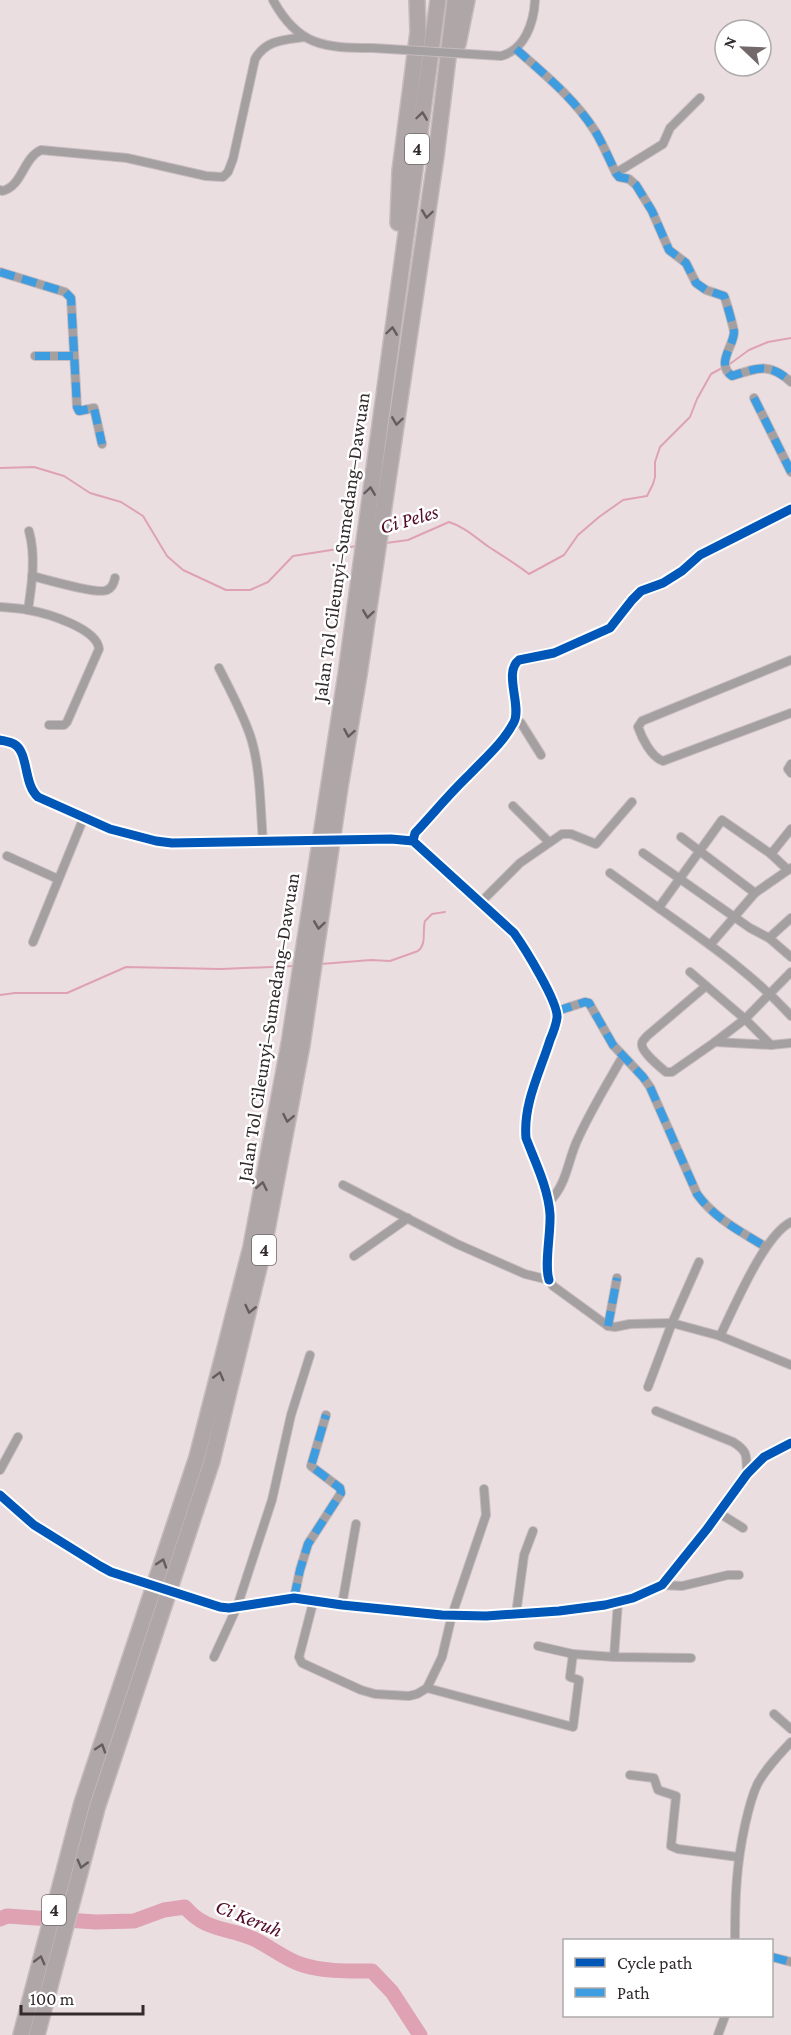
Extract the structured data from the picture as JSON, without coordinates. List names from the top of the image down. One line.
{"streets":{"highway":["4","Jalan Tol Cileunyi–Sumedang–Dawuan"]},"water":["Ci Peles","Ci Keruh"],"legend":["Cycle path","Path"],"scale_bar":"100 m","north":"top left"}
